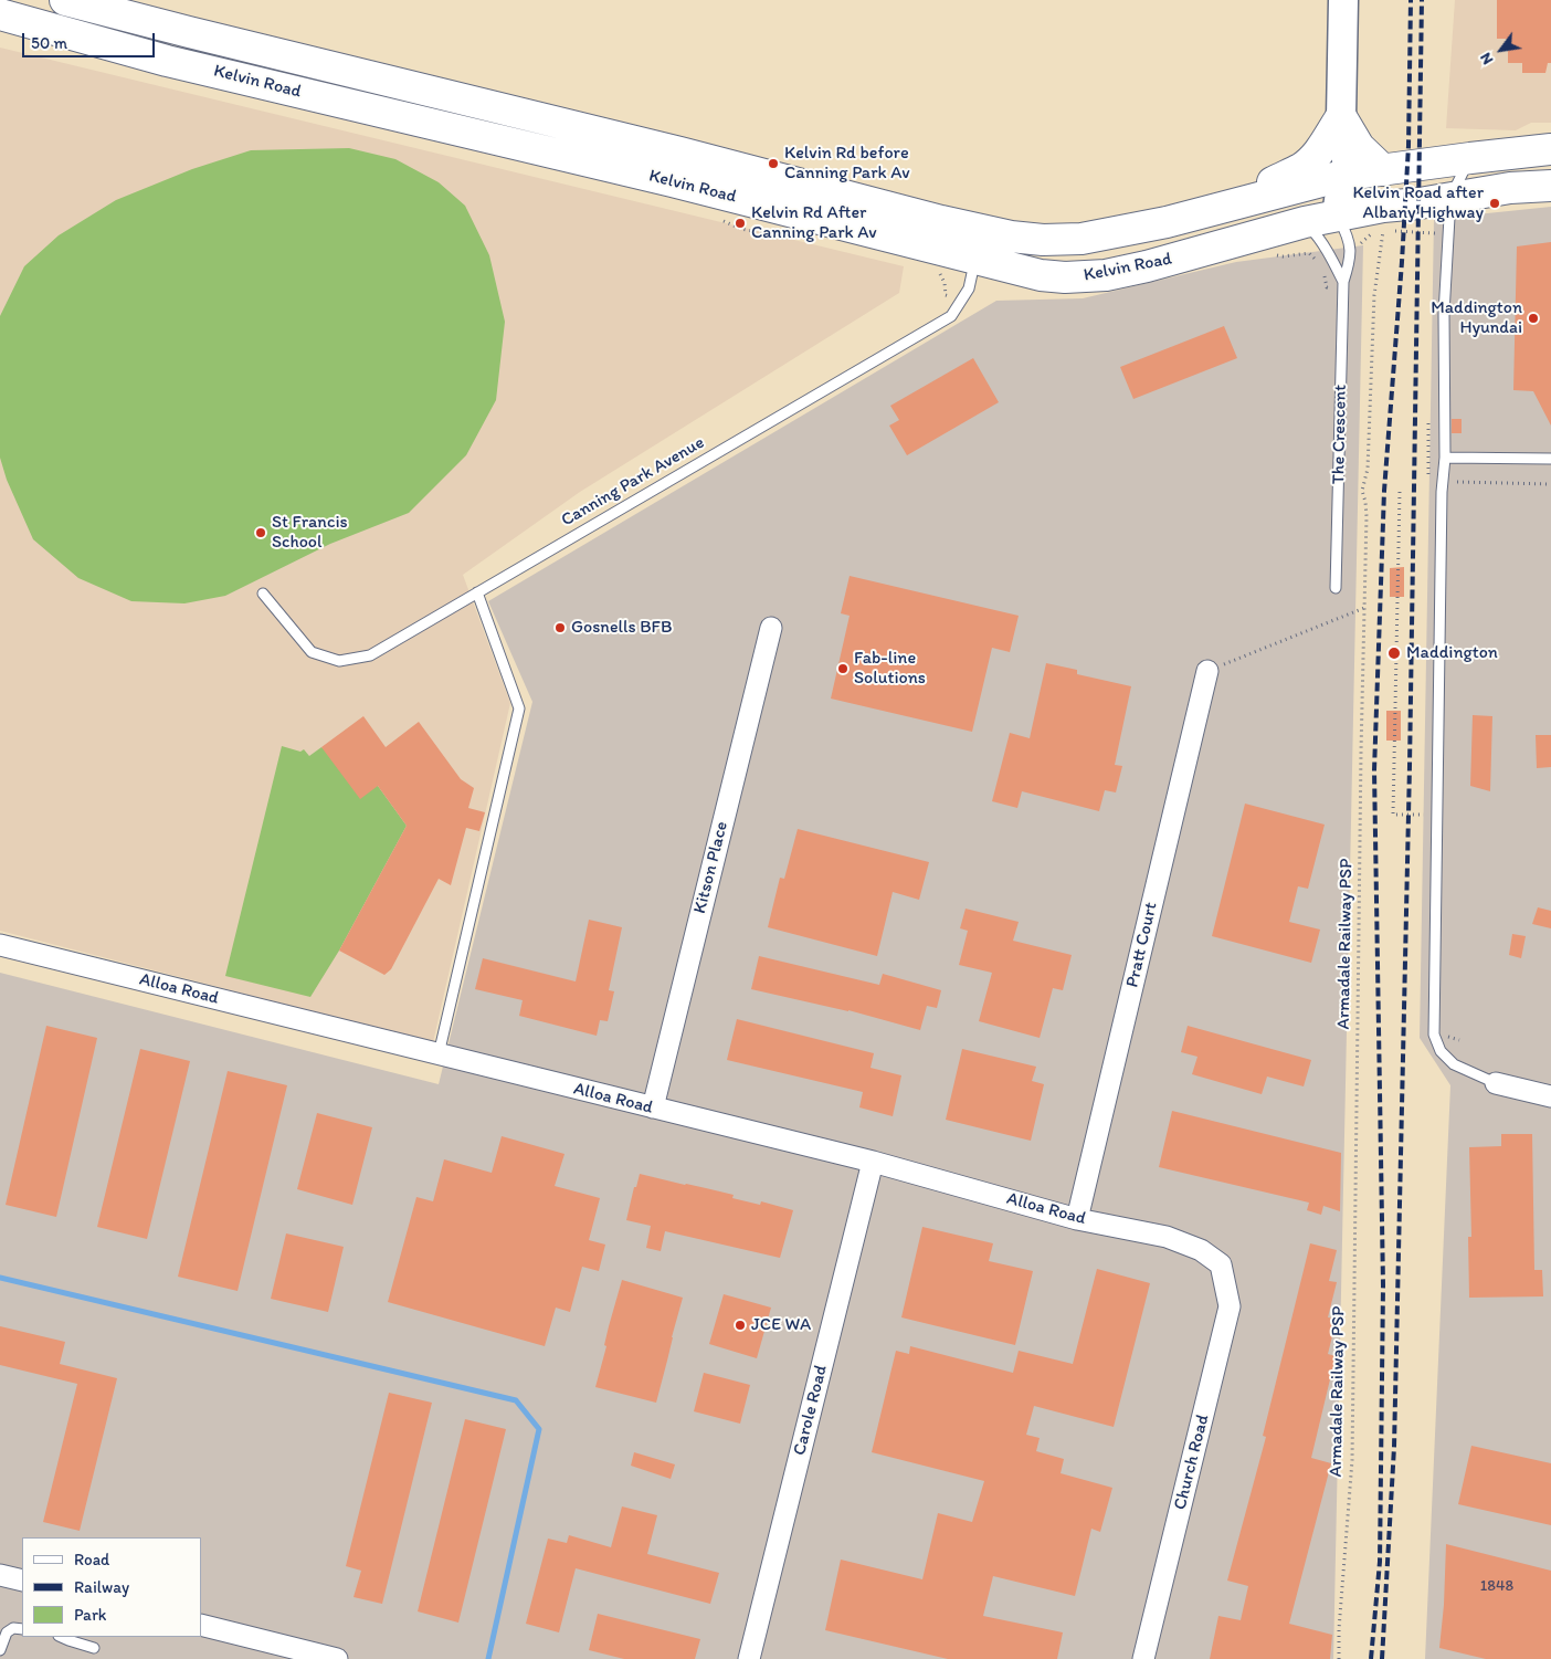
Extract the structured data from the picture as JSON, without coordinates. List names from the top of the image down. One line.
{"streets":{"main road":["Kelvin Road"],"street":["Kitson Place","Pratt Court","Alloa Road","Carole Road","Church Road"],"lane":["The Crescent","Canning Park Avenue"],"path":["Armadale Railway PSP"]},"crossings":[["Kelvin Road","The Crescent"],["Kelvin Road","Canning Park Avenue"],["Kitson Place","Alloa Road"],["Pratt Court","Alloa Road"],["Alloa Road","Carole Road"],["Alloa Road","Church Road"]],"places":["Kelvin Rd before Canning Park Av","Kelvin Road after Albany Highway","Kelvin Rd After Canning Park Av","Maddington Hyundai","St Francis School","Gosnells BFB","Maddington","Fab-line Solutions","JCE WA"],"house_numbers":["1848"],"legend":["Road","Railway","Park"],"scale_bar":"50 m","north":"bottom left"}
